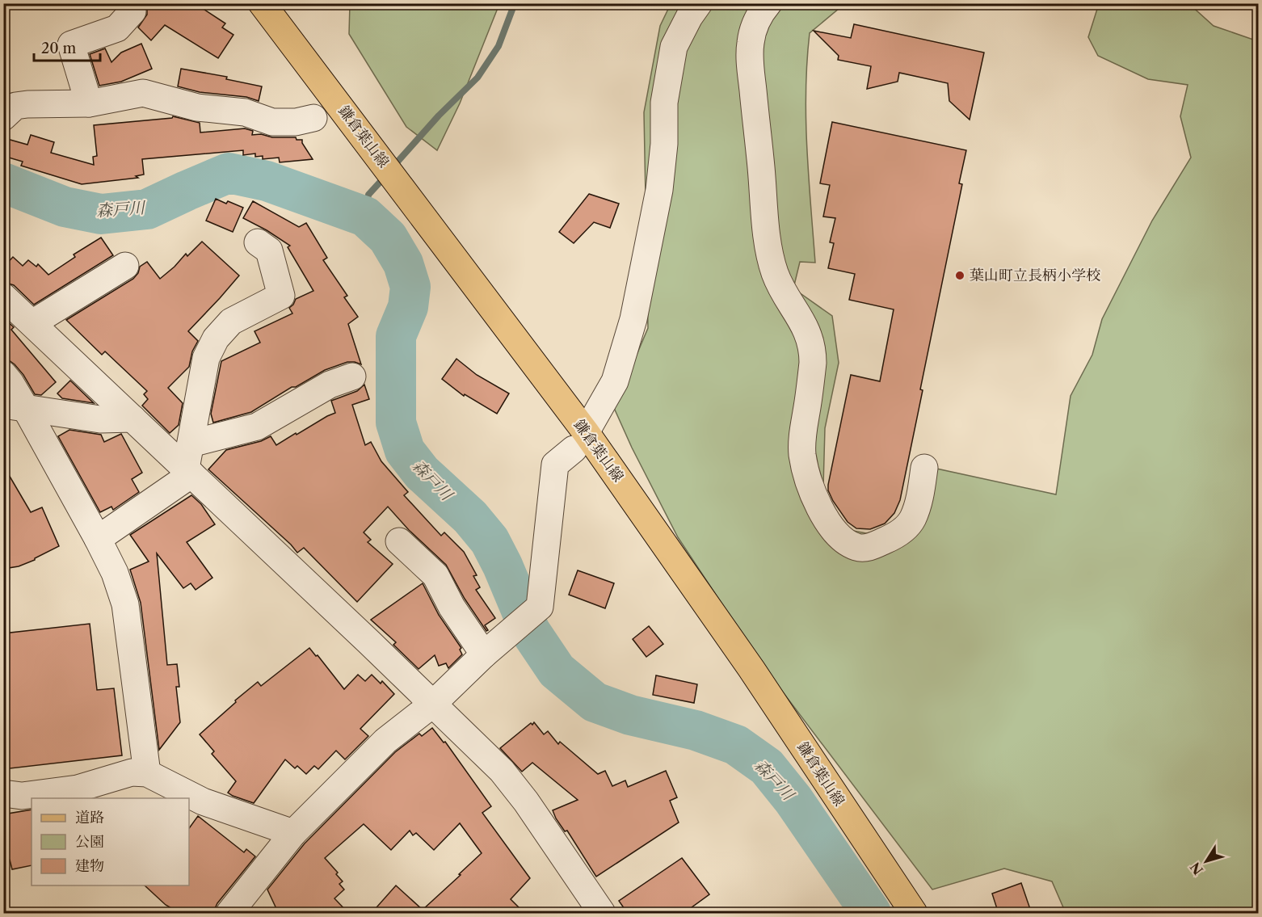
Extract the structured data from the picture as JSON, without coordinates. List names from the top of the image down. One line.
{"streets":{"main road":["鎌倉葉山線"]},"water":["森戸川"],"places":["葉山町立長柄小学校"],"legend":["道路","公園","建物"],"scale_bar":"20 m","north":"bottom left"}
